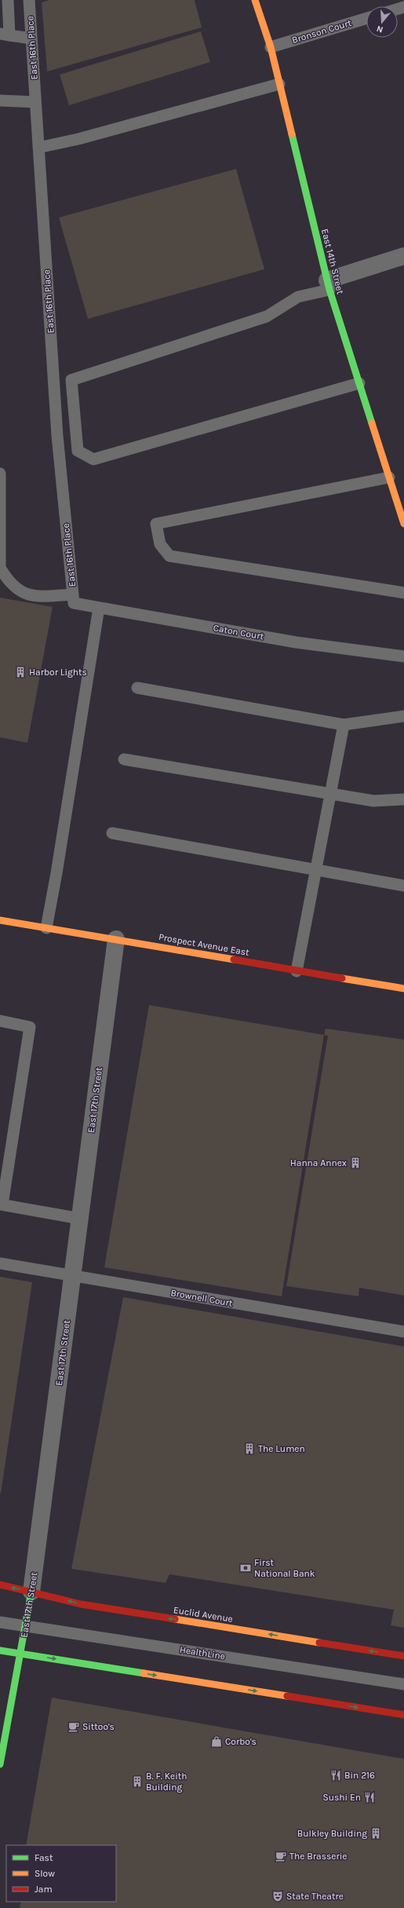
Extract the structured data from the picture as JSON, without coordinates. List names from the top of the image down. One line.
{"streets":{"main road":["East 14th Street","Prospect Avenue East","East 17th Street","Euclid Avenue"],"lane":["Bronson Court","East 16th Place","Caton Court","Brownell Court","HealthLine"]},"crossings":[["Bronson Court","East 14th Street"],["East 16th Place","Caton Court"],["Prospect Avenue East","East 17th Street"],["East 17th Street","Brownell Court"],["East 17th Street","Euclid Avenue"],["East 17th Street","HealthLine"]],"places":{"building":["Harbor Lights","Hanna Annex","The Lumen","B. F. Keith Building","Bulkley Building"],"bank":["First National Bank"],"cafe":["Sittoo's","The Brasserie"],"shop":["Corbo's"],"restaurant":["Bin 216","Sushi En"],"theatre":["State Theatre"]},"legend":["Fast","Slow","Jam"],"north":"bottom"}
